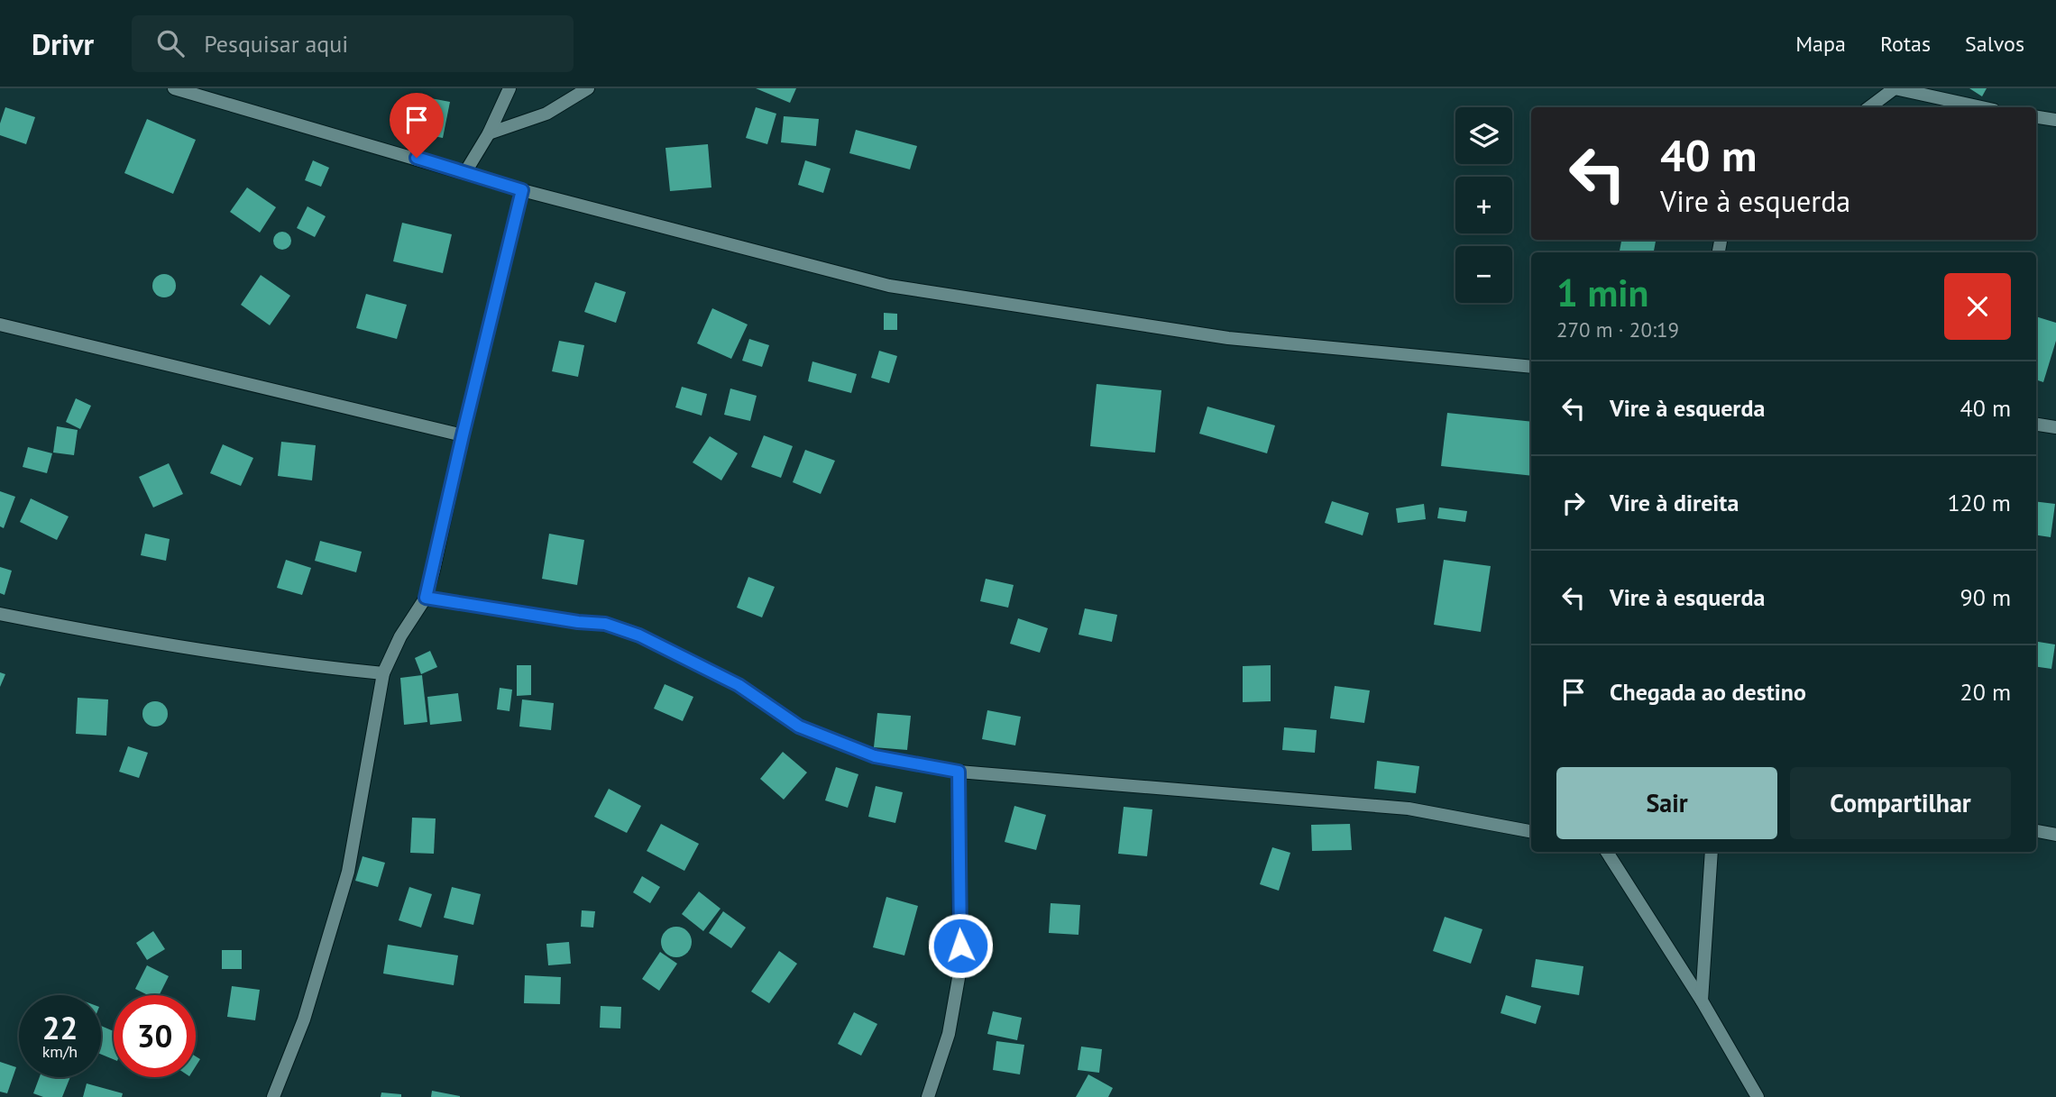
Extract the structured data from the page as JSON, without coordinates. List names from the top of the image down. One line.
{"page":{"header":"Drivr","search":"Pesquisar aqui","nav":["Mapa","Rotas","Salvos"],"map_buttons":["+","−"],"turn":["40 m","Vire à esquerda"],"heading":["1 min","270 m · 20:19"],"list":[{"name":"Vire à esquerda","value":"40 m"},{"name":"Vire à direita","value":"120 m"},{"name":"Vire à esquerda","value":"90 m"},{"name":"Chegada ao destino","value":"20 m"}],"buttons":["Sair","Compartilhar"],"speed":"22 km/h","limit":"30"}}
